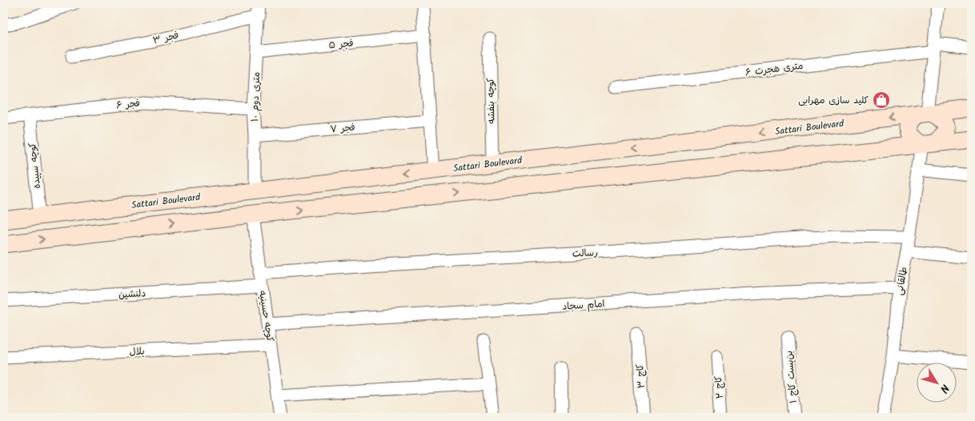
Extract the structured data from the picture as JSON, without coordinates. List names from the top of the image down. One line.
{"streets":{"main road":["Sattari Boulevard"],"street":["فجر ۳","فجر ۵","۶ متری هجرت","۱۰ متری دوم","کوچه بنفشه","فجر ۶","فجر ۷","کوچه سپیده","رسالت","طالقانی","دلنشین","امام سجاد","کوچه حسینیه","بلال","کاج ۳","بن‌بست کاج ۱","کاج ۲"]},"crossings":[["فجر ۳","۱۰ متری دوم"],["فجر ۵","۱۰ متری دوم"],["۱۰ متری دوم","فجر ۶"],["۱۰ متری دوم","Sattari Boulevard"],["۱۰ متری دوم","فجر ۷"],["کوچه بنفشه","Sattari Boulevard"],["فجر ۶","کوچه سپیده"],["Sattari Boulevard","کوچه سپیده"],["Sattari Boulevard","طالقانی"],["رسالت","طالقانی"],["رسالت","کوچه حسینیه"],["طالقانی","امام سجاد"],["دلنشین","کوچه حسینیه"],["امام سجاد","کوچه حسینیه"],["کوچه حسینیه","بلال"]],"places":{"shop":["کلید سازی مهرابی"]},"north":"bottom right"}
